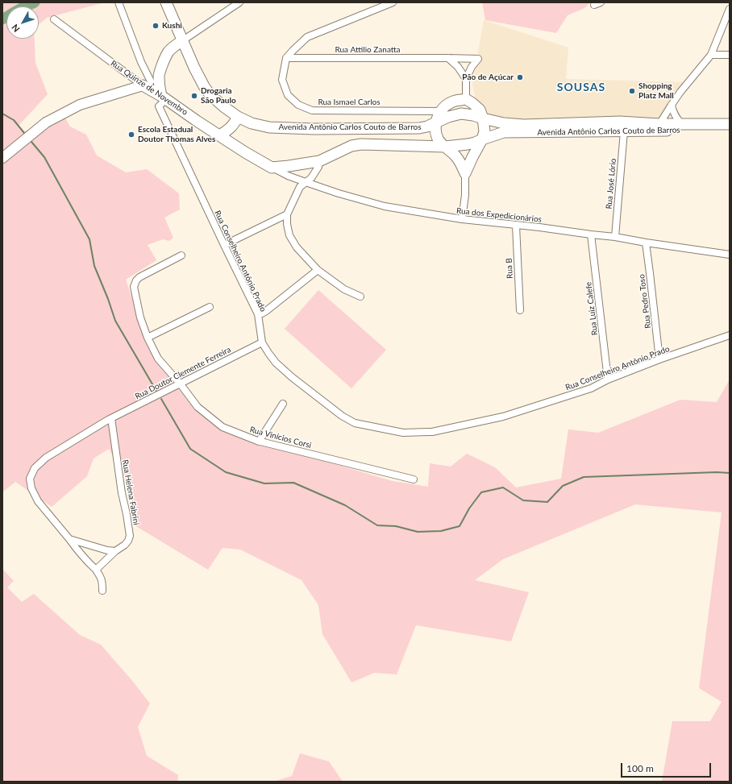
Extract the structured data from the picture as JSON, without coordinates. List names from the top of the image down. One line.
{"streets":{"main road":["Rua Quinze de Novembro","Avenida Antônio Carlos Couto de Barros"],"street":["Rua Attilio Zanatta","Rua Ismael Carlos","Rua José Lório","Rua dos Expedicionários","Rua Conselheiro Antônio Prado","Rua B","Rua Pedro Toso","Rua Luiz Calefe","Rua Doutor Clemente Ferreira","Rua Vinícios Corsi","Rua Helena Fabrini"]},"crossings":[["Rua Attilio Zanatta","Rua Ismael Carlos"],["Rua Quinze de Novembro","Rua dos Expedicionários"],["Rua Quinze de Novembro","Rua Conselheiro Antônio Prado"],["Avenida Antônio Carlos Couto de Barros","Rua José Lório"],["Rua José Lório","Rua dos Expedicionários"],["Rua dos Expedicionários","Rua B"],["Rua dos Expedicionários","Rua Pedro Toso"],["Rua dos Expedicionários","Rua Luiz Calefe"],["Rua Conselheiro Antônio Prado","Rua Pedro Toso"],["Rua Conselheiro Antônio Prado","Rua Luiz Calefe"],["Rua Conselheiro Antônio Prado","Rua Doutor Clemente Ferreira"],["Rua Doutor Clemente Ferreira","Rua Vinícios Corsi"],["Rua Doutor Clemente Ferreira","Rua Helena Fabrini"]],"districts":["SOUSAS"],"places":["Kushi","Pão de Açúcar","Shopping Platz Mall","Drogaria São Paulo","Escola Estadual Doutor Thomas Alves"],"scale_bar":"100 m","north":"bottom left"}
